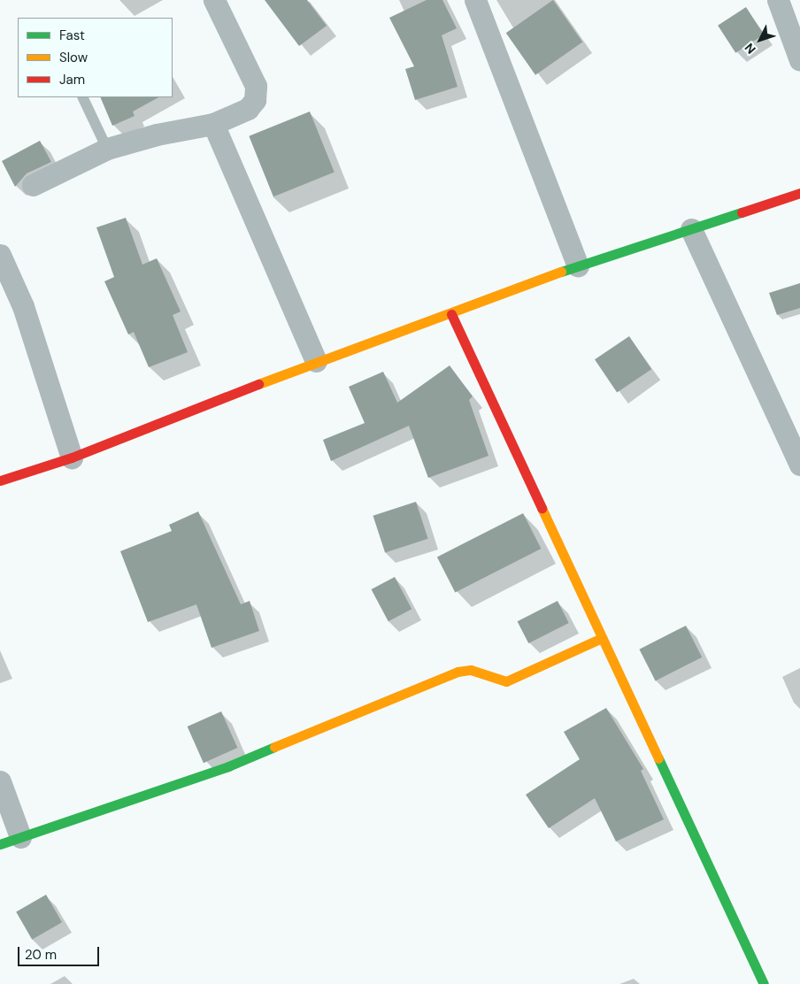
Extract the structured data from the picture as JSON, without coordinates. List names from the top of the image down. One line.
{"legend":["Fast","Slow","Jam"],"scale_bar":"20 m","north":"bottom left"}
